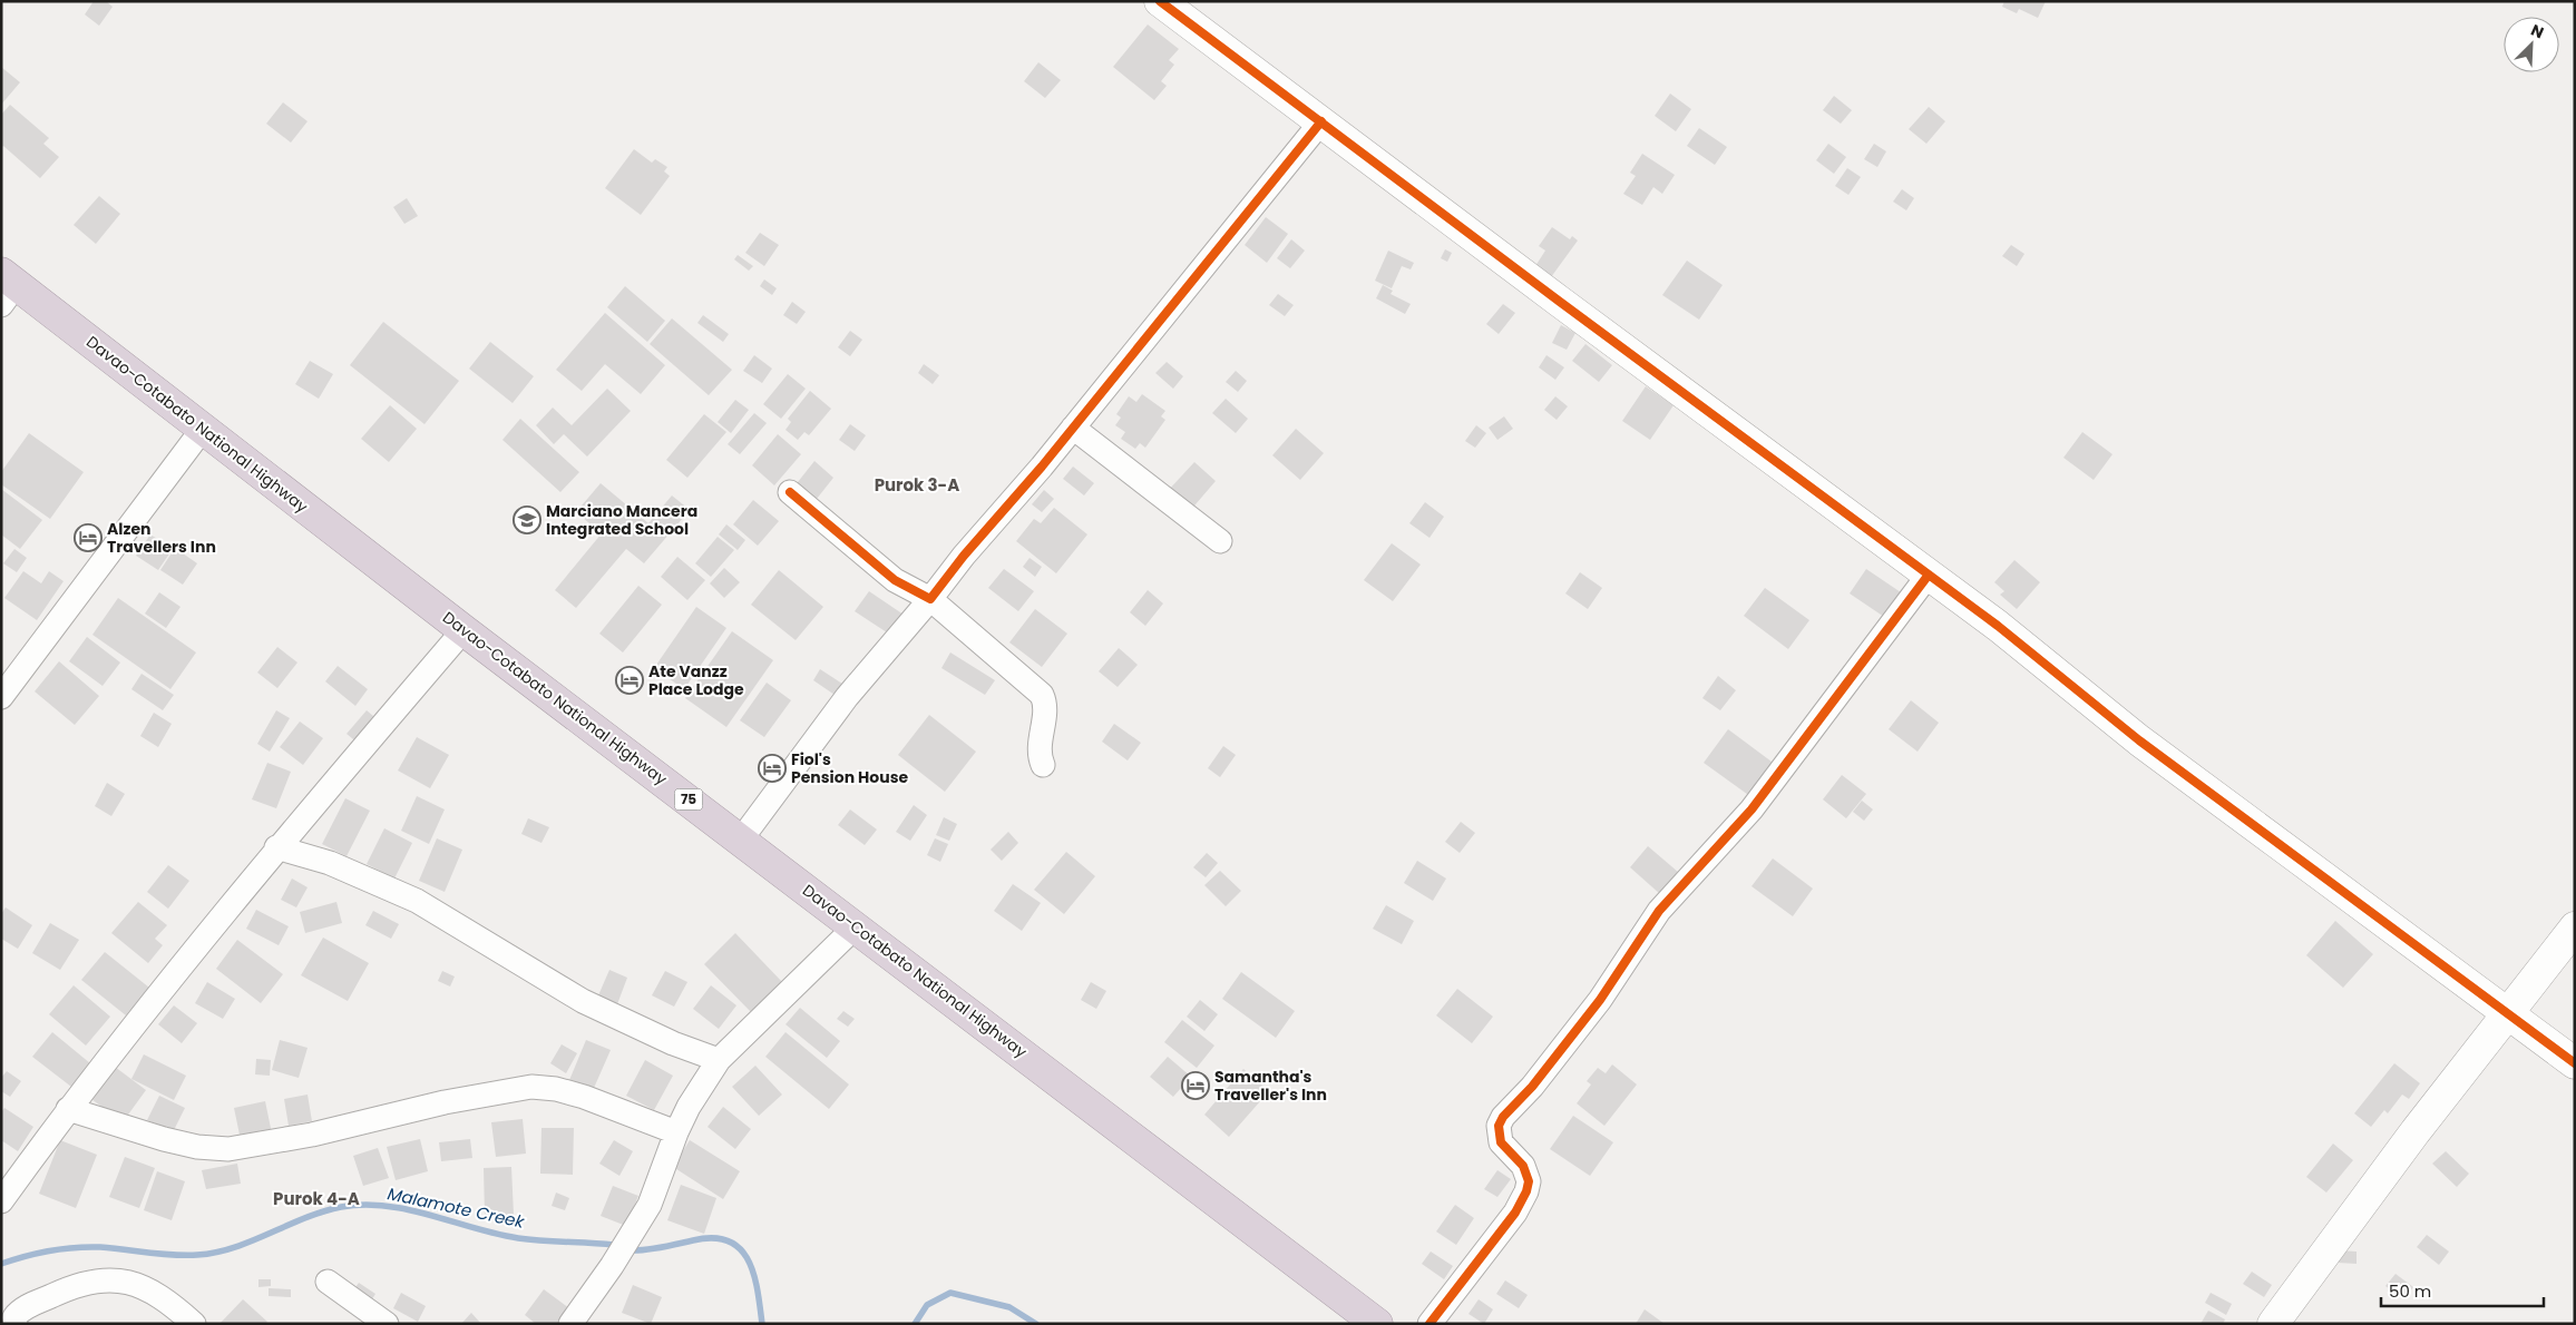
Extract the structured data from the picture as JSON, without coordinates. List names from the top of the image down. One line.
{"streets":{"highway":["Davao-Cotabato National Highway","75"]},"districts":["Purok 3-A","Purok 4-A"],"water":["Malamote Creek"],"places":{"school or university":["Marciano Mancera Integrated School"],"hotel":["Alzen Travellers Inn","Ate Vanzz Place Lodge","Fiol's Pension House","Samantha's Traveller's Inn"]},"scale_bar":"50 m","north":"top right"}
